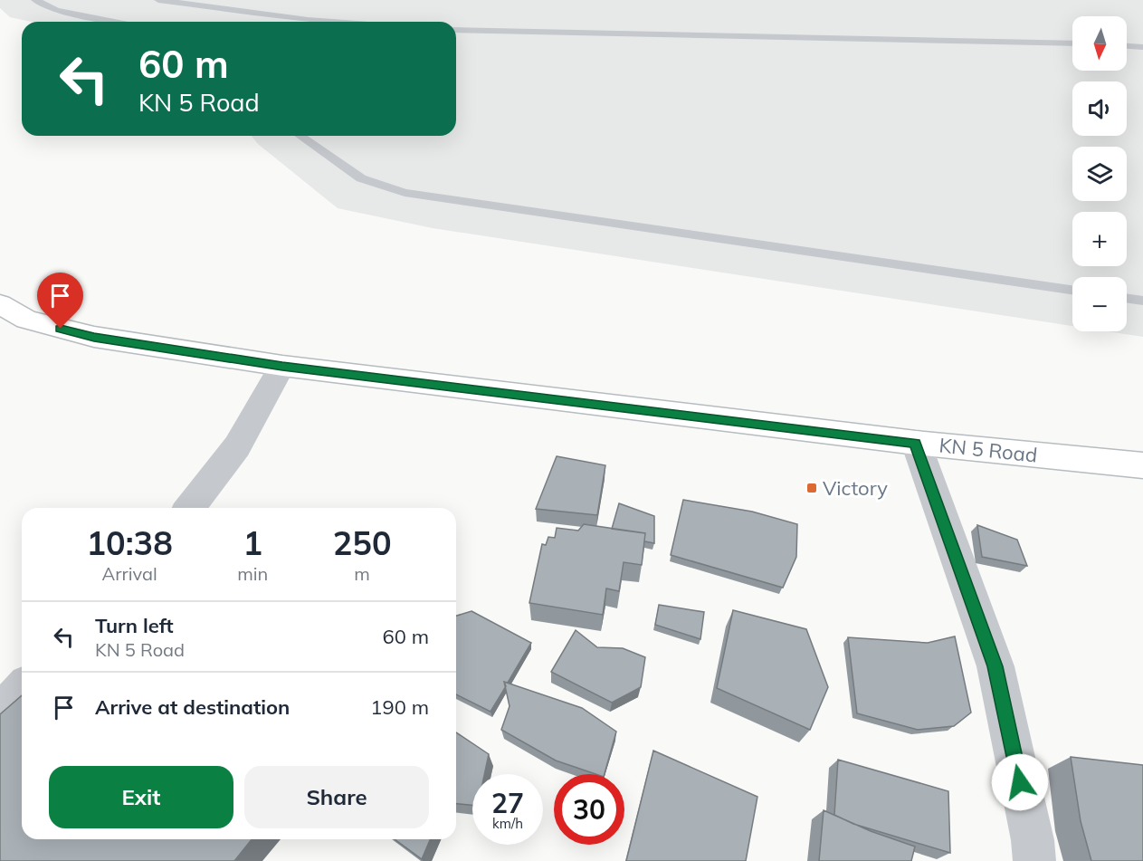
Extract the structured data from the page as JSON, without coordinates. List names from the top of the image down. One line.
{"streets":{"main road":["KN 5 Road"]},"places":{"transit":["Victory"]},"north":"bottom","page":{"map_buttons":["+","−"],"turn":["60 m","KN 5 Road"],"eta":["10:38","Arrival","1","min","250","m"],"list":[{"name":"Turn left","note":"KN 5 Road","value":"60 m"},{"name":"Arrive at destination","value":"190 m"}],"buttons":["Exit","Share"],"speed":"27 km/h","limit":"30"}}
